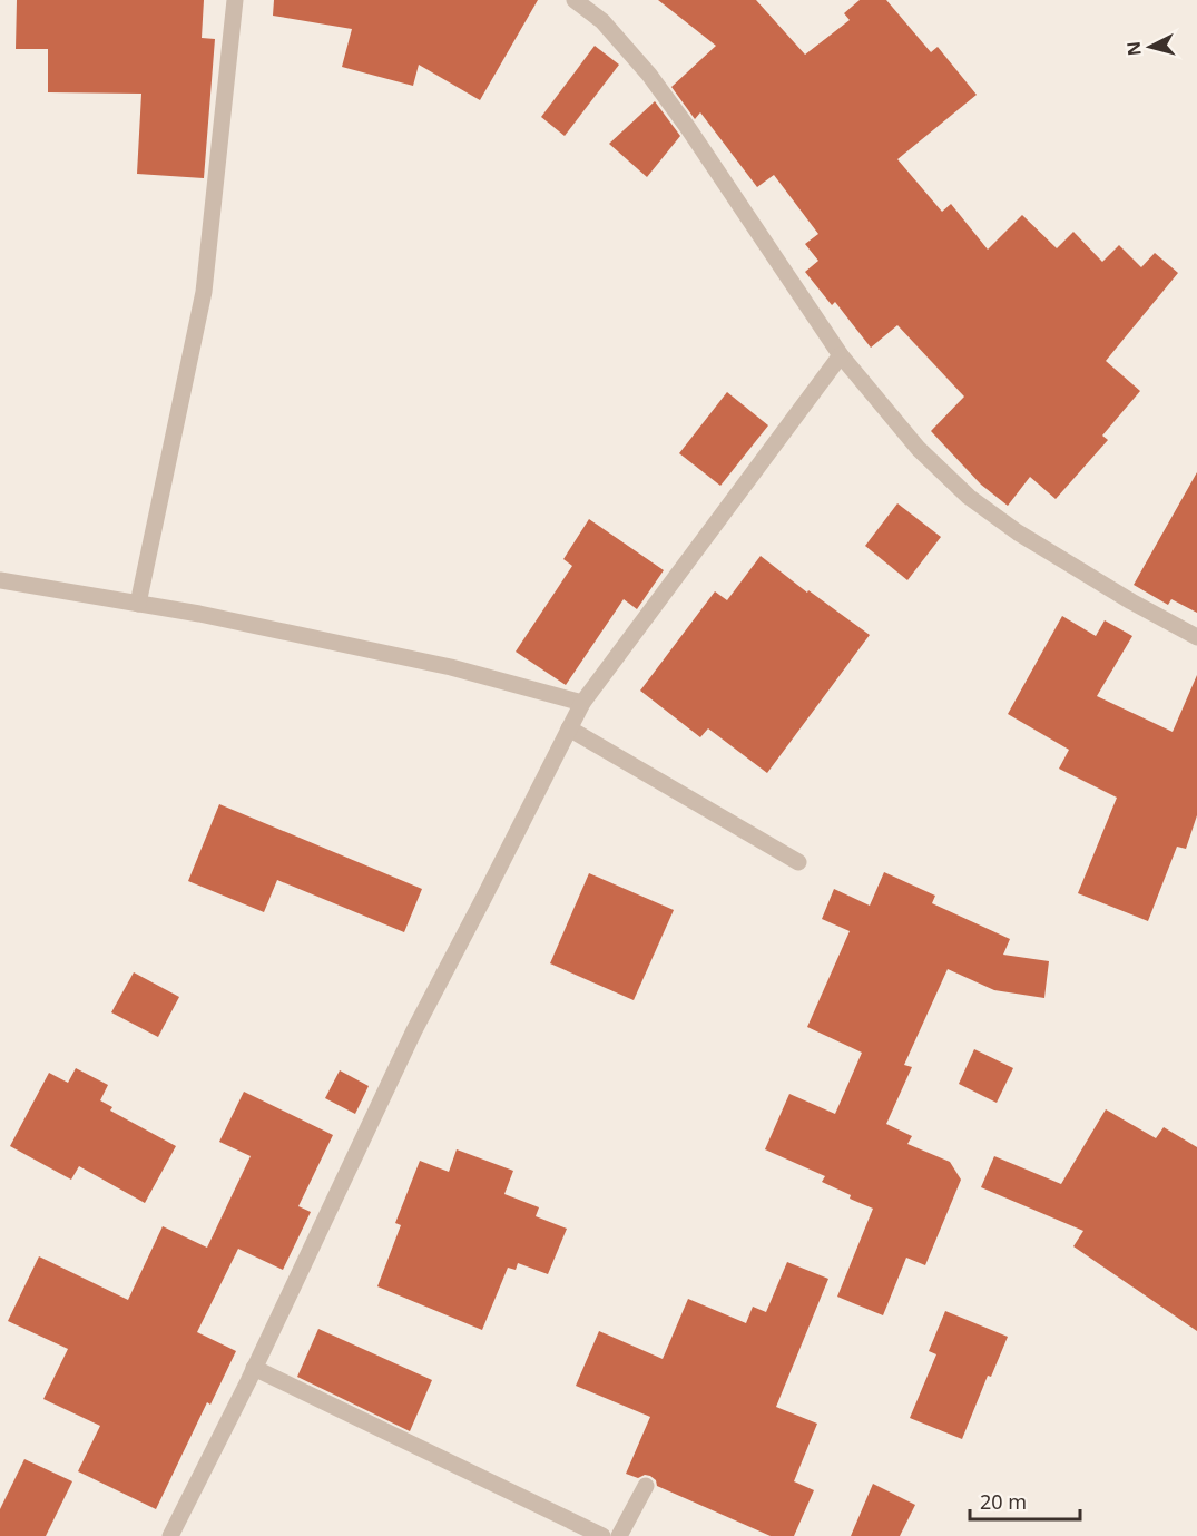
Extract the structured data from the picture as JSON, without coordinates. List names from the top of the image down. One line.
{"scale_bar":"20 m","north":"left"}
